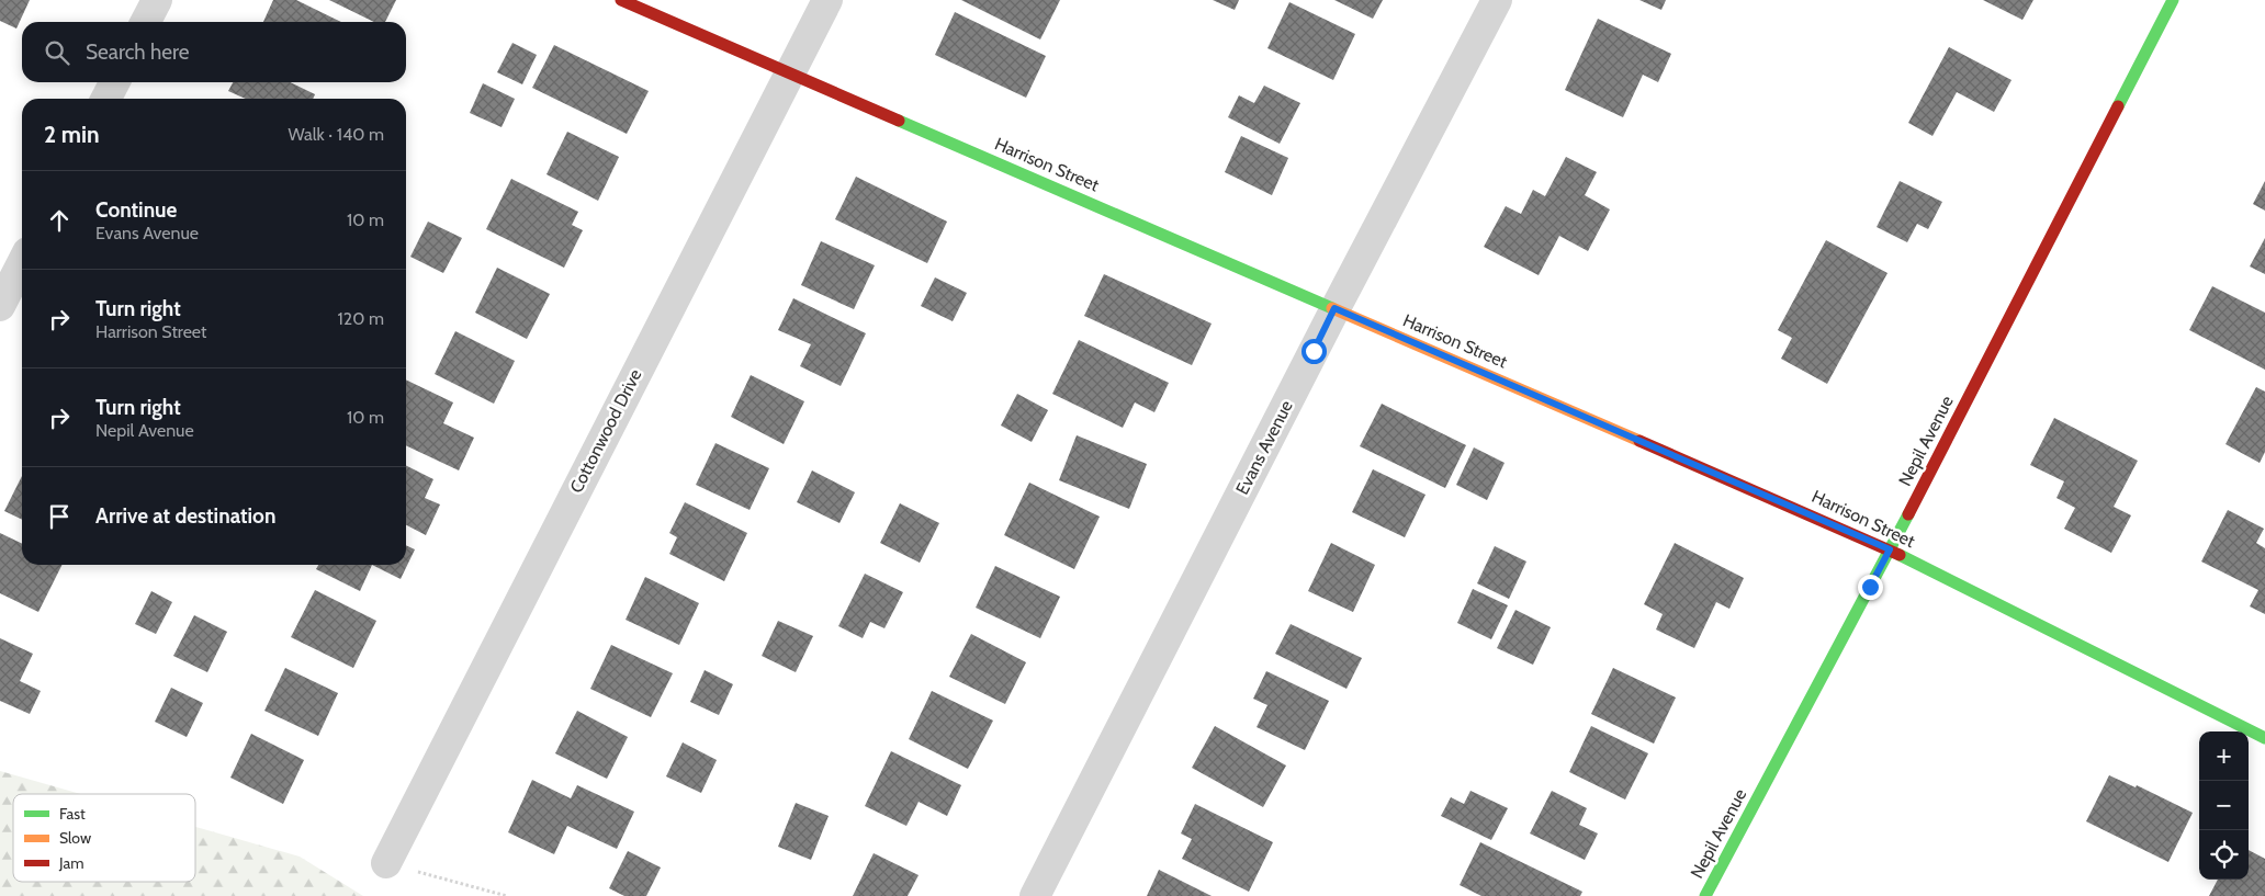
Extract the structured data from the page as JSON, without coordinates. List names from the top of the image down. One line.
{"streets":{"street":["Harrison Street","Cottonwood Drive","Nepil Avenue","Evans Avenue"]},"crossings":[["Harrison Street","Cottonwood Drive"],["Harrison Street","Nepil Avenue"],["Harrison Street","Evans Avenue"]],"legend":["Fast","Slow","Jam"],"page":{"search":"Search here","heading":["2 min","Walk · 140 m"],"list":[["Continue","Evans Avenue","10 m"],["Turn right","Harrison Street","120 m"],["Turn right","Nepil Avenue","10 m"],"Arrive at destination"],"map_buttons":["+","−"]}}
